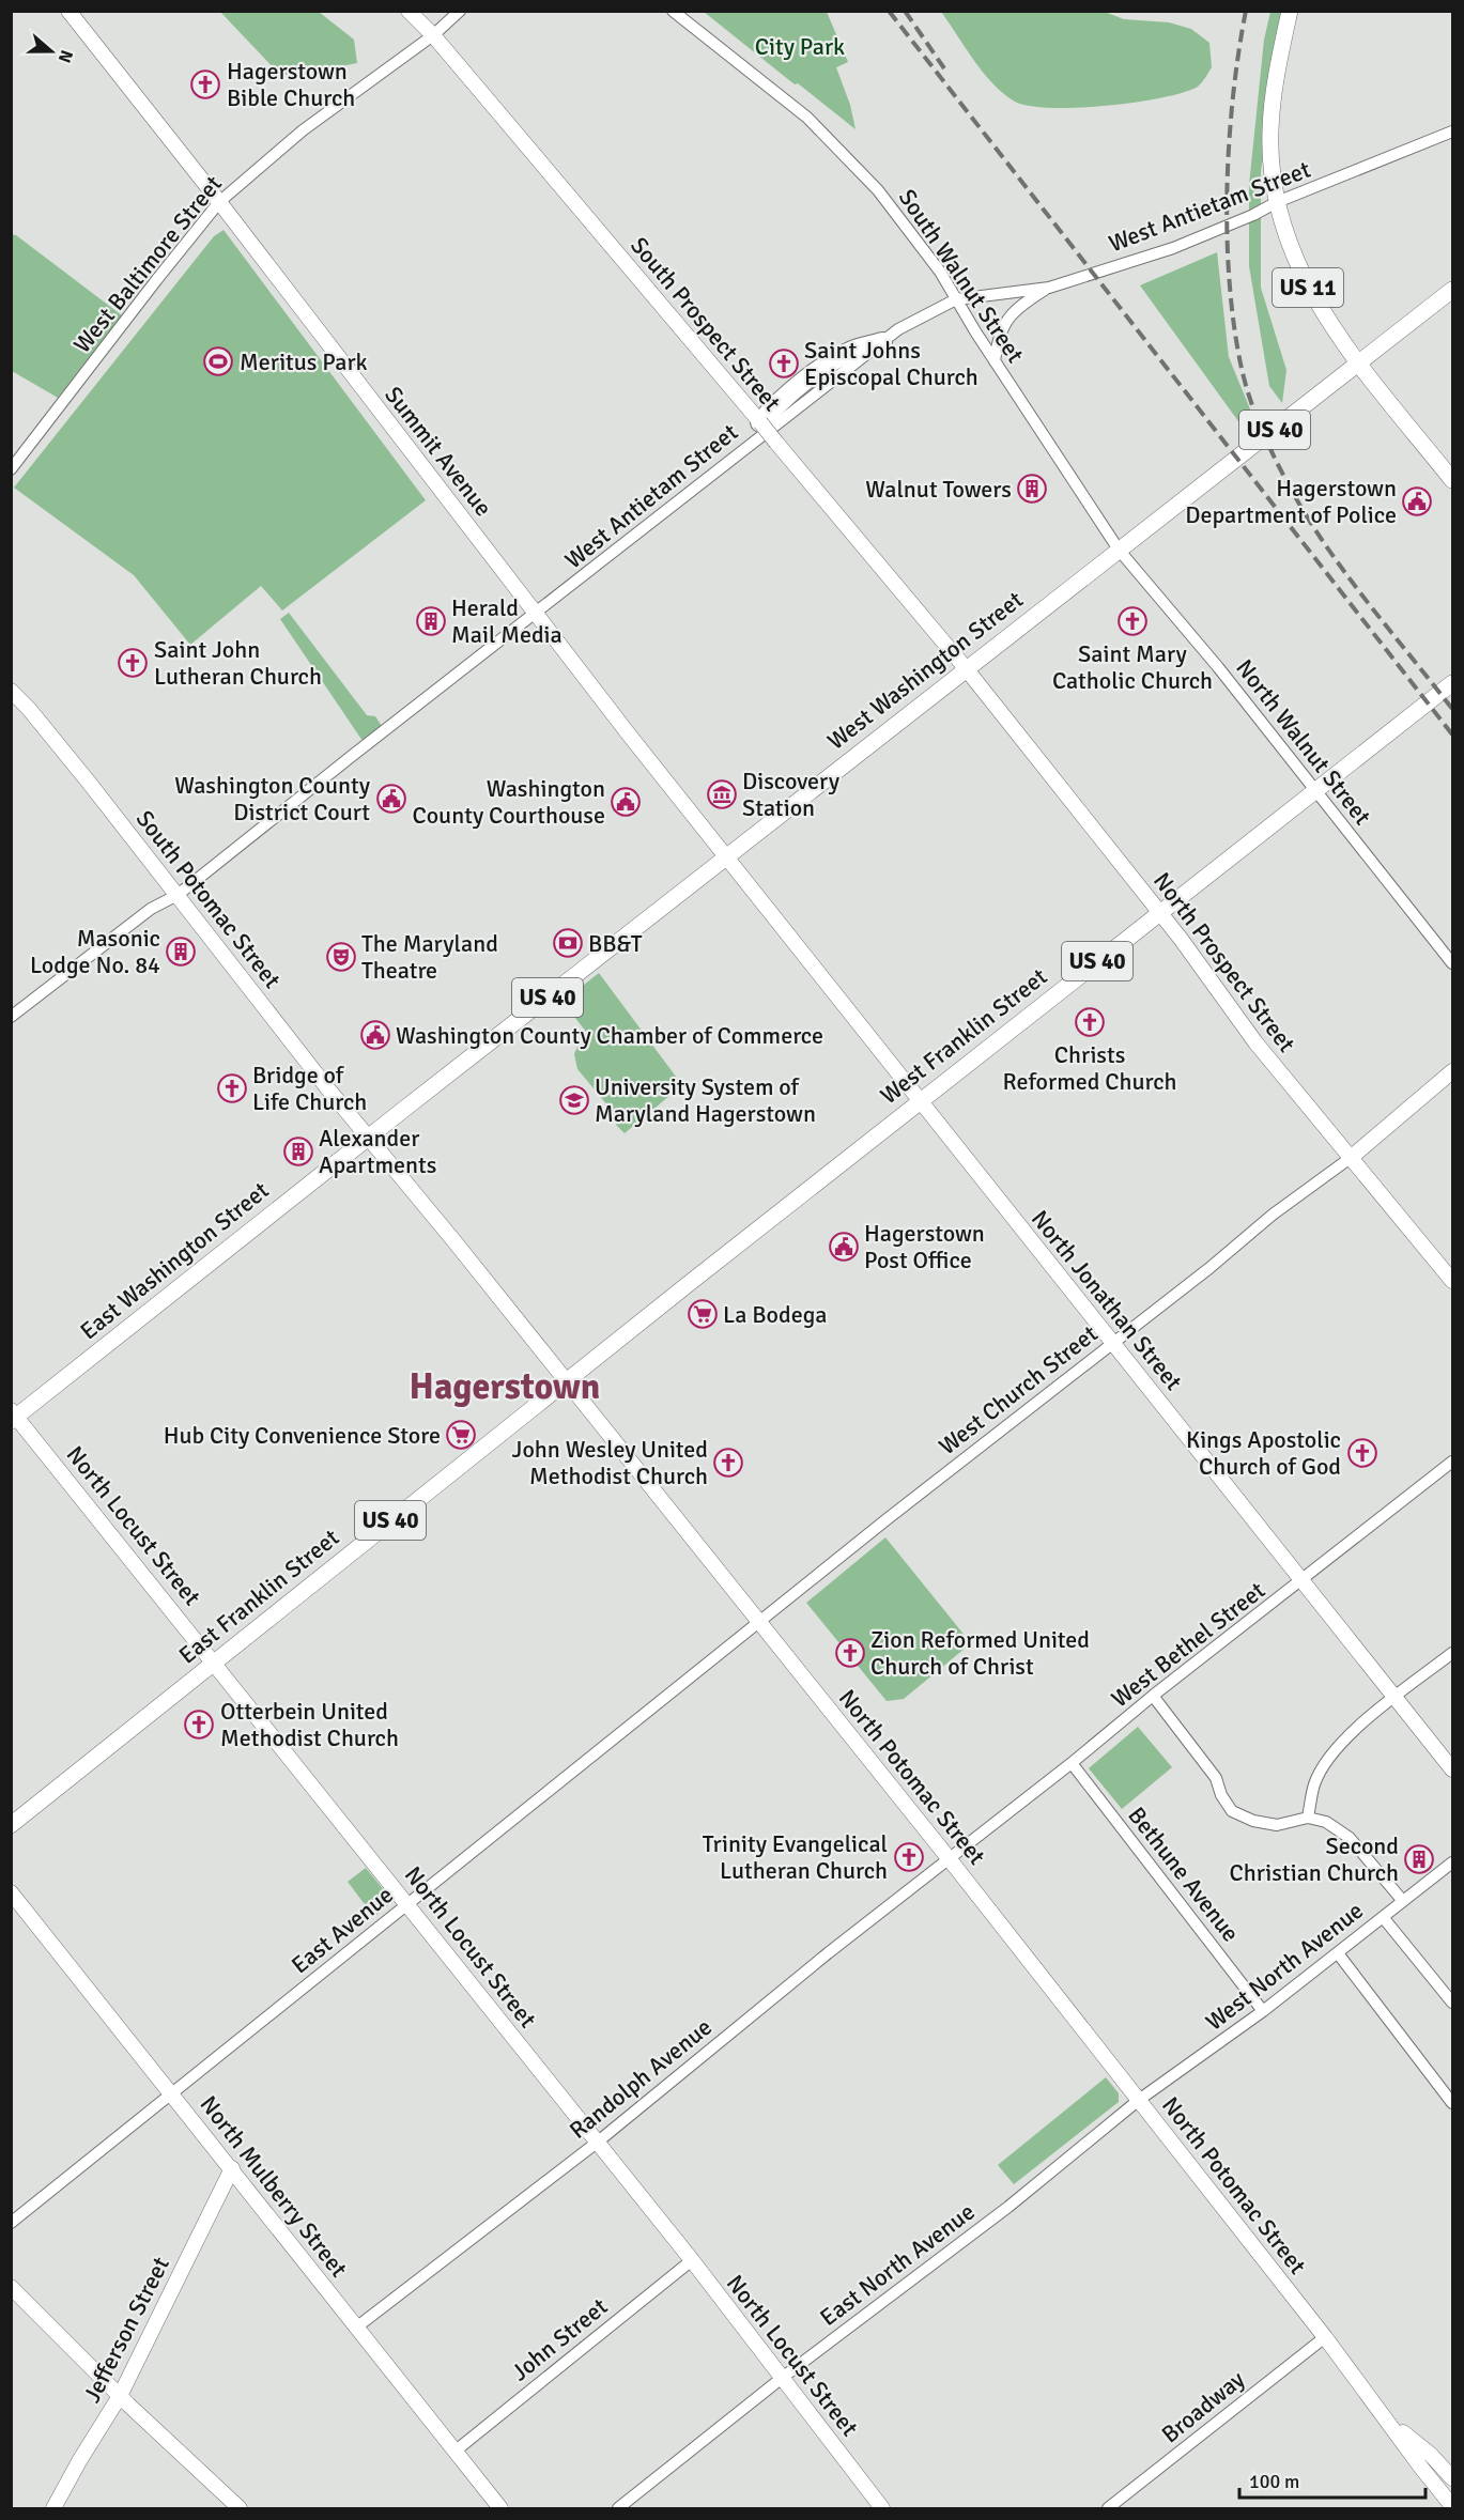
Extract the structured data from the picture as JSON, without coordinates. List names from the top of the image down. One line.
{"streets":{"main road":["US 11","South Prospect Street","US 40","Summit Avenue","West Washington Street","South Potomac Street","North Prospect Street","West Franklin Street","East Washington Street","North Jonathan Street","West Church Street","North Locust Street","East Franklin Street","North Potomac Street","North Mulberry Street","Jefferson Street"],"street":["West Antietam Street","West Baltimore Street","South Walnut Street","North Walnut Street","West Bethel Street","Bethune Avenue","East Avenue","West North Avenue","Randolph Avenue","East North Avenue","John Street","Broadway"]},"crossings":[["West Antietam Street","South Walnut Street"],["West Antietam Street","US 11"],["West Antietam Street","Summit Avenue"],["West Antietam Street","South Potomac Street"],["West Baltimore Street","South Prospect Street"],["West Baltimore Street","Summit Avenue"],["South Walnut Street","West Washington Street"],["South Walnut Street","North Walnut Street"],["US 11","West Washington Street"],["South Prospect Street","West Washington Street"],["South Prospect Street","North Prospect Street"],["Summit Avenue","West Washington Street"],["Summit Avenue","North Jonathan Street"],["West Washington Street","North Walnut Street"],["West Washington Street","South Potomac Street"],["West Washington Street","North Prospect Street"],["West Washington Street","East Washington Street"],["West Washington Street","North Jonathan Street"],["West Washington Street","North Potomac Street"],["North Walnut Street","West Franklin Street"],["South Potomac Street","East Washington Street"],["South Potomac Street","North Potomac Street"],["North Prospect Street","West Franklin Street"],["North Prospect Street","West Church Street"],["West Franklin Street","North Jonathan Street"],["West Franklin Street","East Franklin Street"],["West Franklin Street","North Potomac Street"],["East Washington Street","North Locust Street"],["East Washington Street","North Potomac Street"],["North Jonathan Street","West Church Street"],["North Jonathan Street","West Bethel Street"],["West Church Street","North Potomac Street"],["West Church Street","East Avenue"],["North Locust Street","East Franklin Street"],["North Locust Street","East Avenue"],["North Locust Street","Randolph Avenue"],["North Locust Street","East North Avenue"],["North Locust Street","John Street"],["East Franklin Street","North Potomac Street"],["West Bethel Street","North Potomac Street"],["West Bethel Street","Bethune Avenue"],["West Bethel Street","Randolph Avenue"],["North Potomac Street","East Avenue"],["North Potomac Street","West North Avenue"],["North Potomac Street","Randolph Avenue"],["North Potomac Street","East North Avenue"],["North Potomac Street","Broadway"],["Bethune Avenue","West North Avenue"],["East Avenue","North Mulberry Street"],["West North Avenue","East North Avenue"],["Randolph Avenue","North Mulberry Street"],["North Mulberry Street","Jefferson Street"],["North Mulberry Street","John Street"]],"districts":["Hagerstown"],"parks":["City Park"],"places":{"church":["Hagerstown Bible Church","Saint Johns Episcopal Church","Saint Mary Catholic Church","Saint John Lutheran Church","Christs Reformed Church","Bridge of Life Church","Kings Apostolic Church of God","John Wesley United Methodist Church","Zion Reformed United Church of Christ","Otterbein United Methodist Church","Trinity Evangelical Lutheran Church"],"sports":["Meritus Park"],"building":["Walnut Towers","Herald Mail Media","Masonic Lodge No. 84","Alexander Apartments","Second Christian Church"],"public building":["Hagerstown Department of Police","Washington County District Court","Washington County Courthouse","Washington County Chamber of Commerce","Hagerstown Post Office"],"museum":["Discovery Station"],"bank":["BB&T"],"theatre":["The Maryland Theatre"],"school or university":["University System of Maryland Hagerstown"],"supermarket":["La Bodega","Hub City Convenience Store"]},"scale_bar":"100 m","north":"right"}
